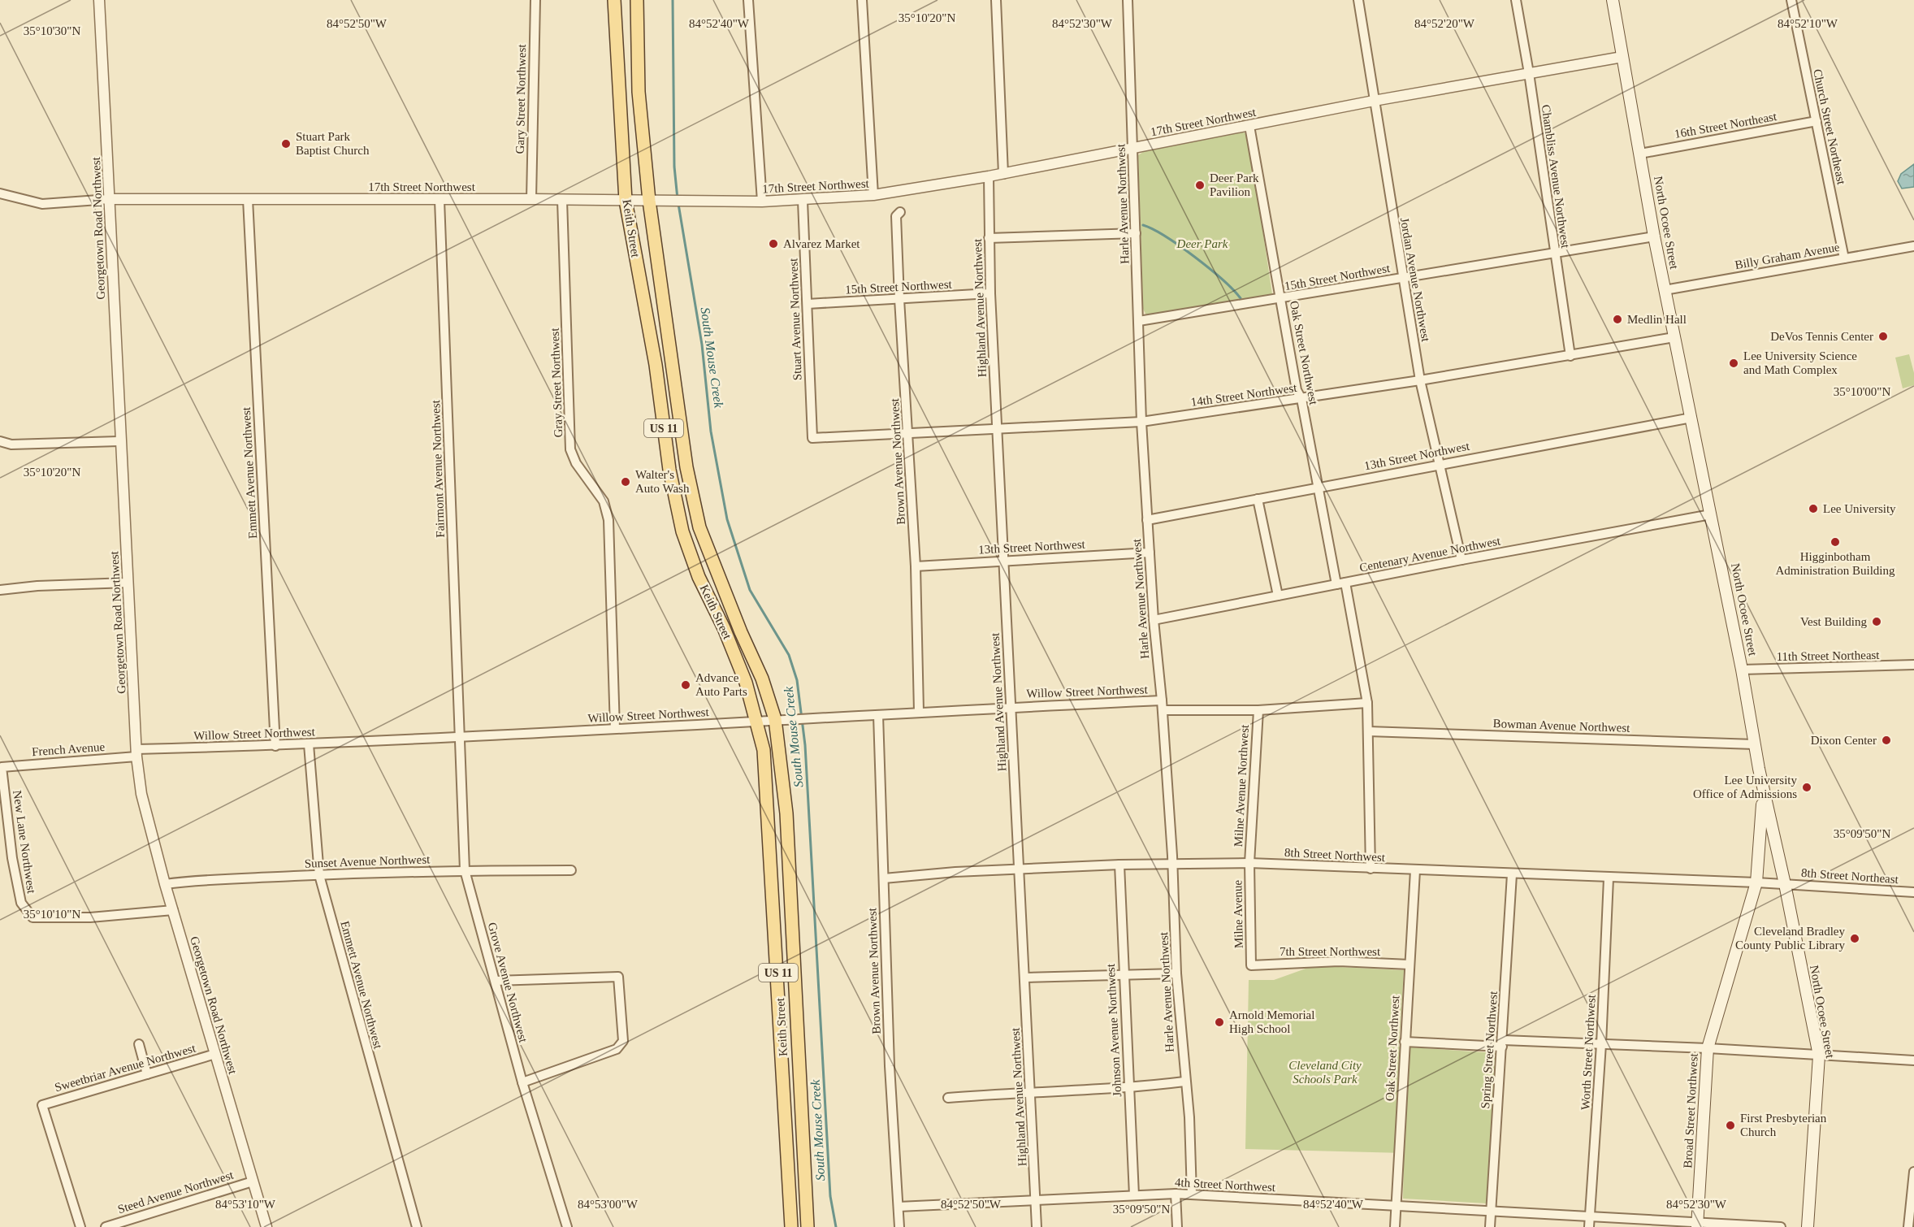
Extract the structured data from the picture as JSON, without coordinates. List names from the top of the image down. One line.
{"streets":{"main road":["North Ocoee Street","Keith Street","US 11","Broad Street Northwest"],"street":["Gary Street Northwest","17th Street Northwest","16th Street Northeast","Church Street Northeast","Chambliss Avenue Northwest","Harle Avenue Northwest","Georgetown Road Northwest","Billy Graham Avenue","15th Street Northwest","Jordan Avenue Northwest","Highland Avenue Northwest","Stuart Avenue Northwest","Oak Street Northwest","Gray Street Northwest","14th Street Northwest","13th Street Northwest","Brown Avenue Northwest","Fairmont Avenue Northwest","Emmett Avenue Northwest","Centenary Avenue Northwest","11th Street Northeast","Willow Street Northwest","Bowman Avenue Northwest","French Avenue","Milne Avenue Northwest","New Lane Northwest","8th Street Northwest","Sunset Avenue Northwest","8th Street Northeast","Milne Avenue","7th Street Northwest","Grove Avenue Northwest","Johnson Avenue Northwest","Spring Street Northwest","Worth Street Northwest","Sweetbriar Avenue Northwest","4th Street Northwest","Steed Avenue Northwest"]},"crossings":[["Gary Street Northwest","17th Street Northwest"],["17th Street Northwest","Chambliss Avenue Northwest"],["17th Street Northwest","Harle Avenue Northwest"],["17th Street Northwest","North Ocoee Street"],["17th Street Northwest","Georgetown Road Northwest"],["17th Street Northwest","Keith Street"],["17th Street Northwest","Jordan Avenue Northwest"],["17th Street Northwest","Highland Avenue Northwest"],["17th Street Northwest","Stuart Avenue Northwest"],["17th Street Northwest","Oak Street Northwest"],["17th Street Northwest","Gray Street Northwest"],["17th Street Northwest","Fairmont Avenue Northwest"],["17th Street Northwest","Emmett Avenue Northwest"],["16th Street Northeast","Church Street Northeast"],["16th Street Northeast","North Ocoee Street"],["Church Street Northeast","Billy Graham Avenue"],["Chambliss Avenue Northwest","15th Street Northwest"],["Chambliss Avenue Northwest","14th Street Northwest"],["Harle Avenue Northwest","15th Street Northwest"],["Harle Avenue Northwest","14th Street Northwest"],["Harle Avenue Northwest","13th Street Northwest"],["Harle Avenue Northwest","Centenary Avenue Northwest"],["Harle Avenue Northwest","Willow Street Northwest"],["Harle Avenue Northwest","8th Street Northwest"],["Harle Avenue Northwest","4th Street Northwest"],["North Ocoee Street","Billy Graham Avenue"],["North Ocoee Street","15th Street Northwest"],["North Ocoee Street","14th Street Northwest"],["North Ocoee Street","13th Street Northwest"],["North Ocoee Street","Centenary Avenue Northwest"],["North Ocoee Street","11th Street Northeast"],["North Ocoee Street","Bowman Avenue Northwest"],["North Ocoee Street","8th Street Northwest"],["North Ocoee Street","8th Street Northeast"],["North Ocoee Street","Broad Street Northwest"],["Georgetown Road Northwest","Willow Street Northwest"],["Georgetown Road Northwest","French Avenue"],["Georgetown Road Northwest","New Lane Northwest"],["Georgetown Road Northwest","Sunset Avenue Northwest"],["Georgetown Road Northwest","Sweetbriar Avenue Northwest"],["Georgetown Road Northwest","Steed Avenue Northwest"],["Keith Street","Willow Street Northwest"],["15th Street Northwest","Jordan Avenue Northwest"],["15th Street Northwest","Highland Avenue Northwest"],["15th Street Northwest","Stuart Avenue Northwest"],["15th Street Northwest","Oak Street Northwest"],["15th Street Northwest","Brown Avenue Northwest"],["Jordan Avenue Northwest","14th Street Northwest"],["Jordan Avenue Northwest","13th Street Northwest"],["Jordan Avenue Northwest","Centenary Avenue Northwest"],["Highland Avenue Northwest","14th Street Northwest"],["Highland Avenue Northwest","13th Street Northwest"],["Highland Avenue Northwest","Willow Street Northwest"],["Highland Avenue Northwest","8th Street Northwest"],["Highland Avenue Northwest","4th Street Northwest"],["Stuart Avenue Northwest","14th Street Northwest"],["Oak Street Northwest","14th Street Northwest"],["Oak Street Northwest","13th Street Northwest"],["Oak Street Northwest","Centenary Avenue Northwest"],["Oak Street Northwest","Bowman Avenue Northwest"],["Oak Street Northwest","8th Street Northwest"],["Oak Street Northwest","7th Street Northwest"],["Oak Street Northwest","4th Street Northwest"],["Gray Street Northwest","Willow Street Northwest"],["14th Street Northwest","Brown Avenue Northwest"],["13th Street Northwest","Brown Avenue Northwest"],["Brown Avenue Northwest","Willow Street Northwest"],["Brown Avenue Northwest","8th Street Northwest"],["Brown Avenue Northwest","4th Street Northwest"],["Fairmont Avenue Northwest","Willow Street Northwest"],["Fairmont Avenue Northwest","Grove Avenue Northwest"],["Emmett Avenue Northwest","Willow Street Northwest"],["Emmett Avenue Northwest","Sunset Avenue Northwest"],["Willow Street Northwest","French Avenue"],["Willow Street Northwest","Grove Avenue Northwest"],["French Avenue","New Lane Northwest"],["Milne Avenue Northwest","8th Street Northwest"],["Milne Avenue Northwest","Milne Avenue"],["8th Street Northwest","8th Street Northeast"],["8th Street Northwest","Milne Avenue"],["8th Street Northwest","Johnson Avenue Northwest"],["8th Street Northwest","Spring Street Northwest"],["8th Street Northwest","Worth Street Northwest"],["8th Street Northwest","Broad Street Northwest"],["Sunset Avenue Northwest","Grove Avenue Northwest"],["Milne Avenue","7th Street Northwest"],["Johnson Avenue Northwest","4th Street Northwest"],["Spring Street Northwest","4th Street Northwest"],["Worth Street Northwest","4th Street Northwest"],["Broad Street Northwest","4th Street Northwest"]],"water":["South Mouse Creek"],"parks":["Deer Park","Cleveland City Schools Park"],"places":["Stuart Park Baptist Church","Deer Park Pavilion","Alvarez Market","Medlin Hall","DeVos Tennis Center","Lee University Science and Math Complex","Walter's Auto Wash","Lee University","Higginbotham Administration Building","Vest Building","Advance Auto Parts","Dixon Center","Lee University Office of Admissions","Cleveland Bradley County Public Library","Arnold Memorial High School","First Presbyterian Church"],"coordinates":["35°10'20\"N","84°52'50\"W","84°52'40\"W","84°52'30\"W","84°52'20\"W","84°52'10\"W","35°10'30\"N","35°10'00\"N","35°09'50\"N","35°10'10\"N","84°53'10\"W","84°53'00\"W"]}
